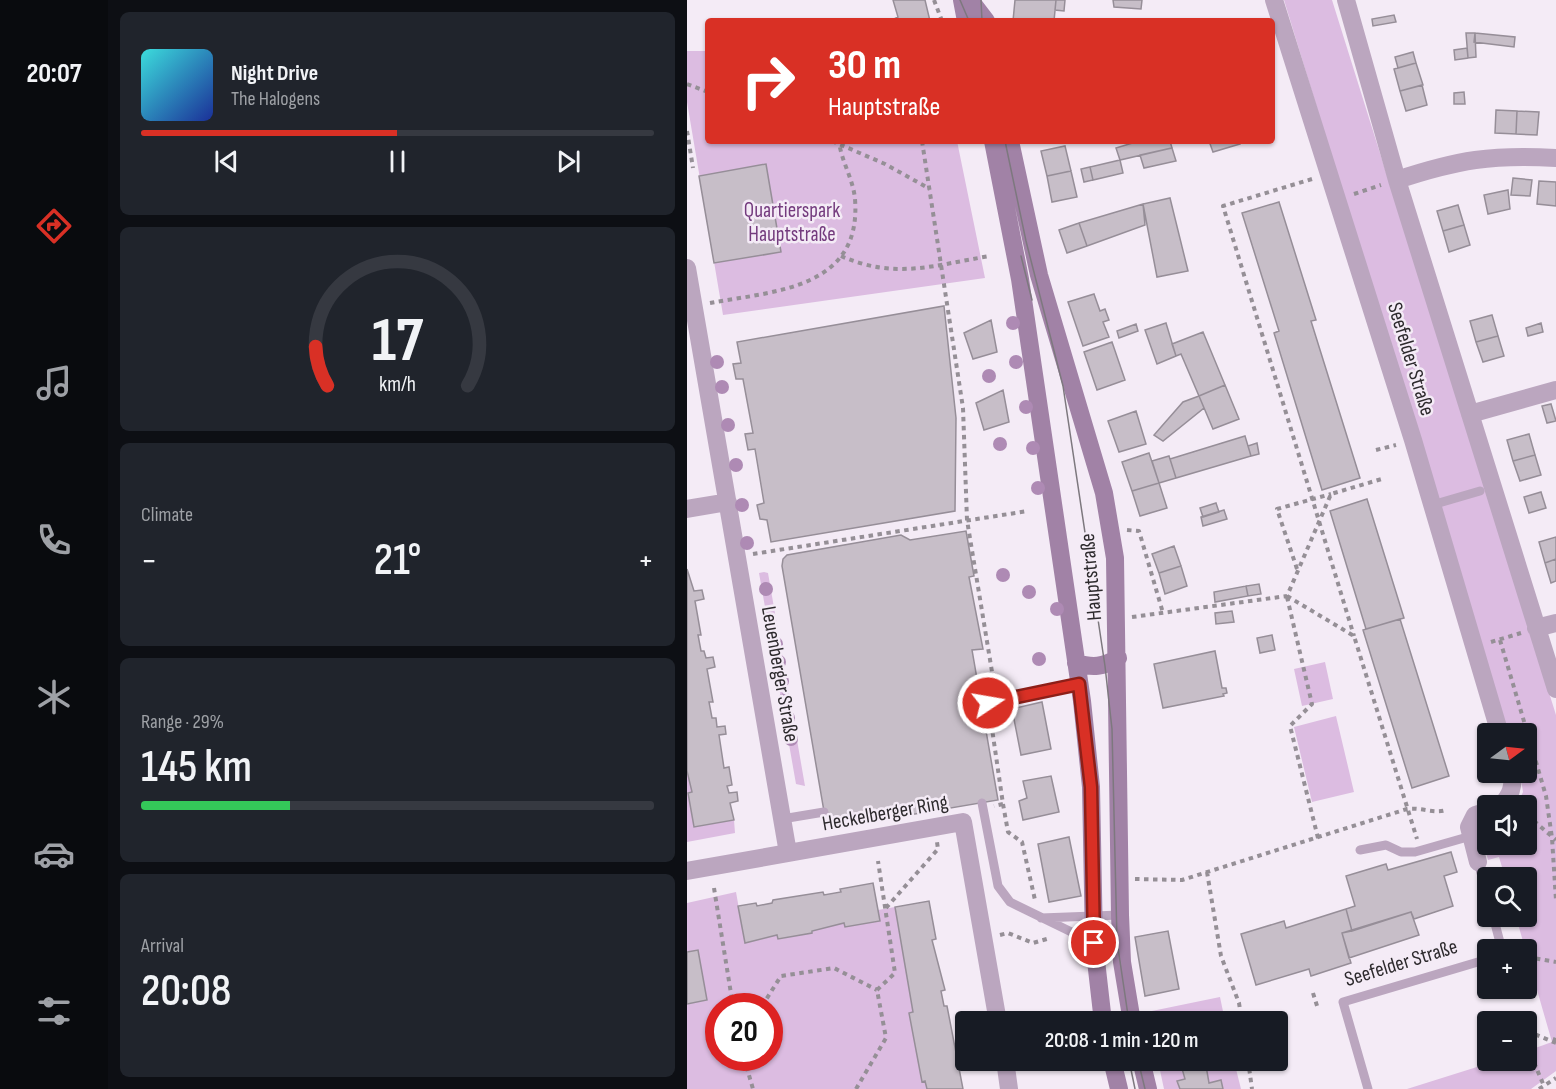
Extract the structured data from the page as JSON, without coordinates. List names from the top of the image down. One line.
{"streets":{"main road":["Hauptstraße"],"street":["Seefelder Straße","Leuenberger Straße","Heckelberger Ring"]},"crossings":[["Leuenberger Straße","Heckelberger Ring"]],"parks":["Quartierspark Hauptstraße"],"north":"right","page":{"tabs":"20:07","turn":["30 m","Hauptstraße"],"song":["Night Drive","The Halogens"],"tile":["Climate",["Range · 29%","145 km"],["Arrival","20:08"]],"heat":["−","21°","+"],"map_buttons":["+","−"],"limit":"20","trip":"20:08 · 1 min · 120 m","gauge":["17","km/h"]}}
